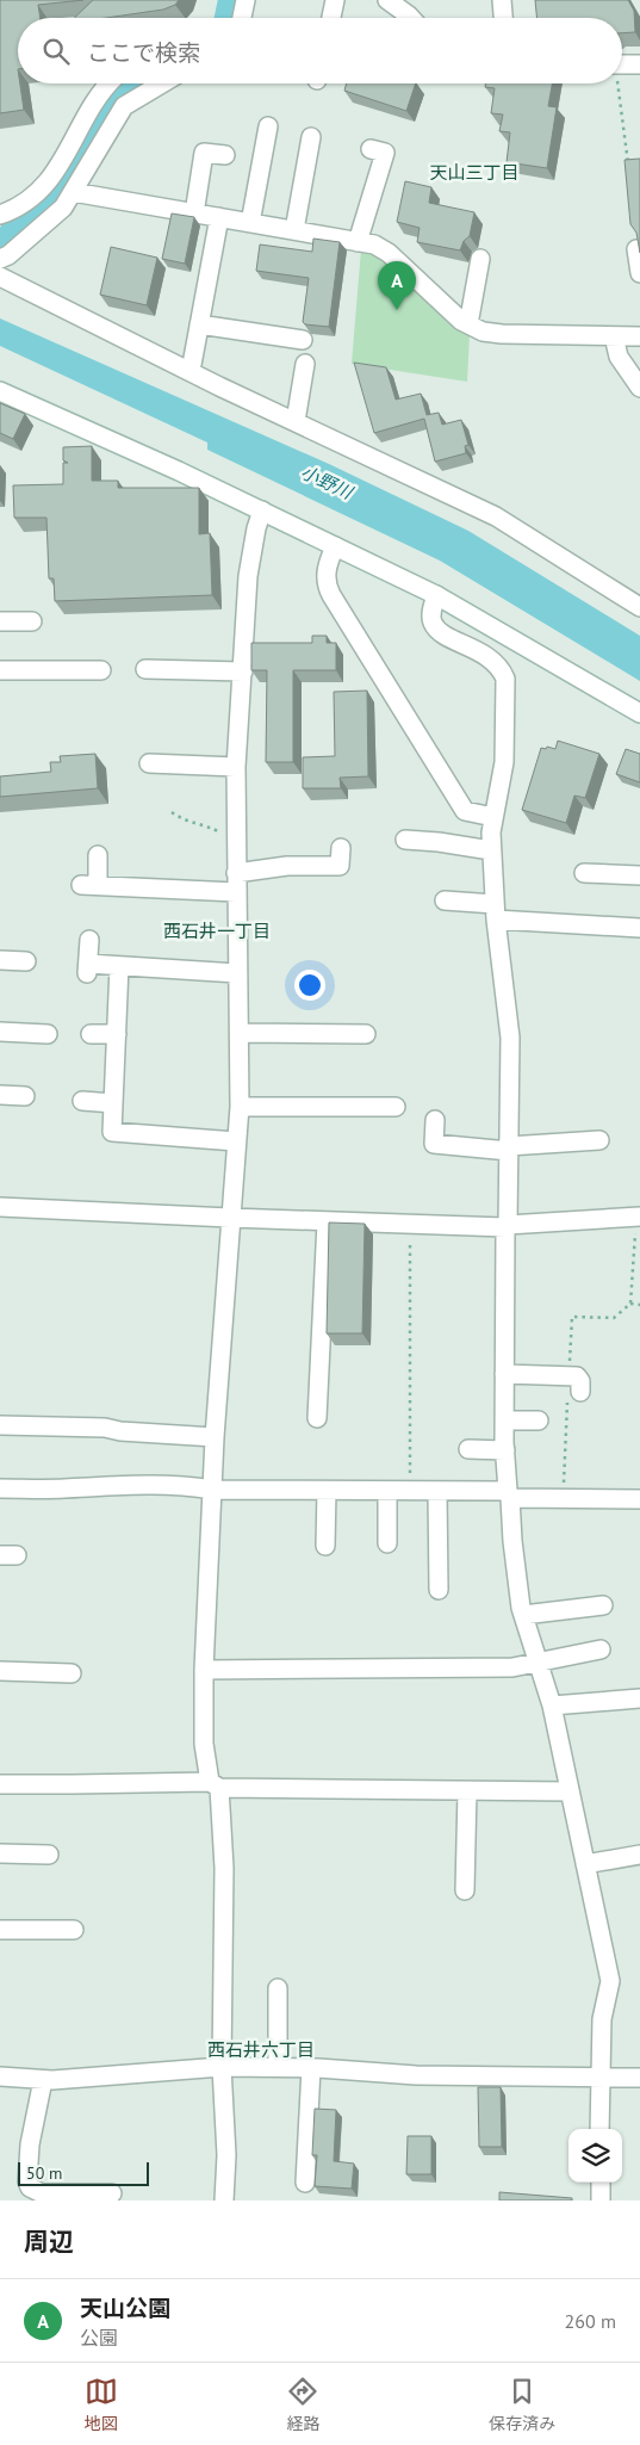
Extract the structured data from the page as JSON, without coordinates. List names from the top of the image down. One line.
{"districts":["天山三丁目","西石井一丁目","西石井六丁目"],"water":["小野川"],"scale_bar":"50 m","page":{"search":"ここで検索","pins":"A","scale":"50 m","heading":"周辺","list":[{"mark":"A","name":"天山公園","note":"公園","value":"260 m"}],"nav":["地図","経路","保存済み"]}}
